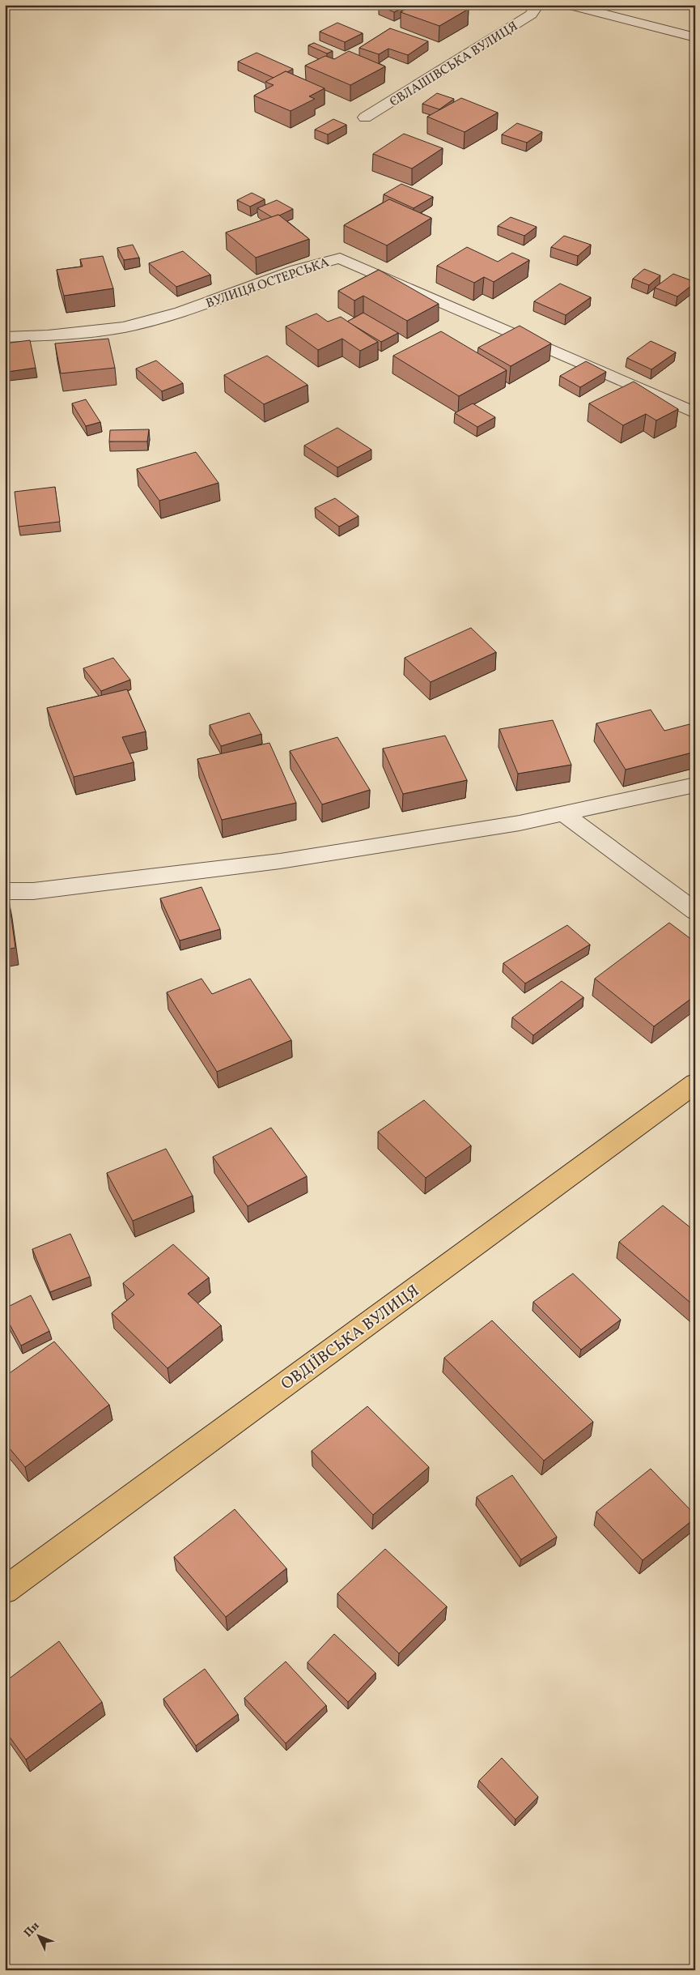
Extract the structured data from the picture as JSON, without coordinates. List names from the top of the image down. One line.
{"streets":{"main road":["ОВДІЇВСЬКА ВУЛИЦЯ"],"street":["ЄВЛАШІВСЬКА ВУЛИЦЯ","ВУЛИЦЯ ОСТЕРСЬКА"]},"north":"top left"}
